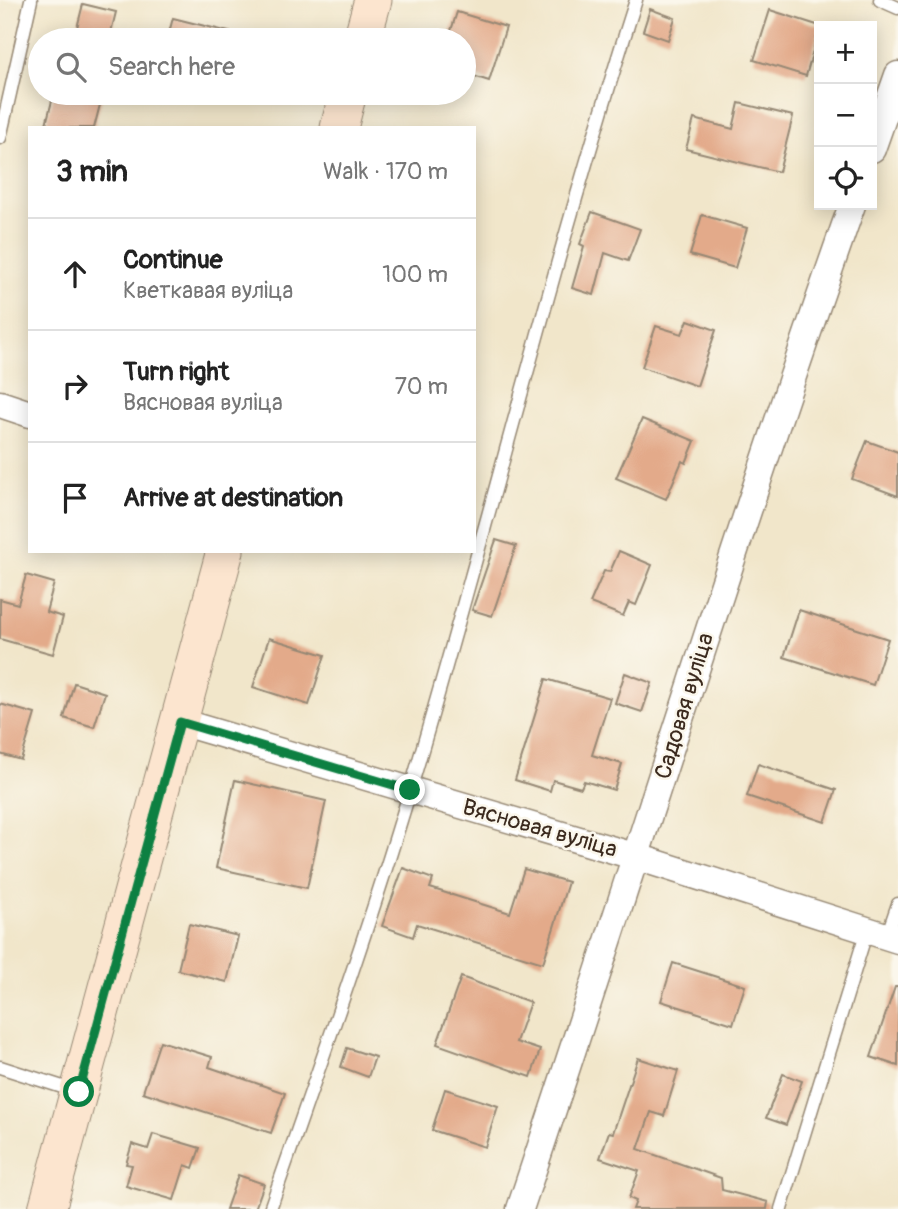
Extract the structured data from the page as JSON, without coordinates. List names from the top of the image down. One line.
{"streets":{"street":["Садовая вуліца","Вясновая вуліца"]},"crossings":[["Садовая вуліца","Вясновая вуліца"]],"page":{"map_buttons":["+","−"],"search":"Search here","heading":["3 min","Walk · 170 m"],"list":[["Continue","Кветкавая вуліца","100 m"],["Turn right","Вясновая вуліца","70 m"],"Arrive at destination"]}}
